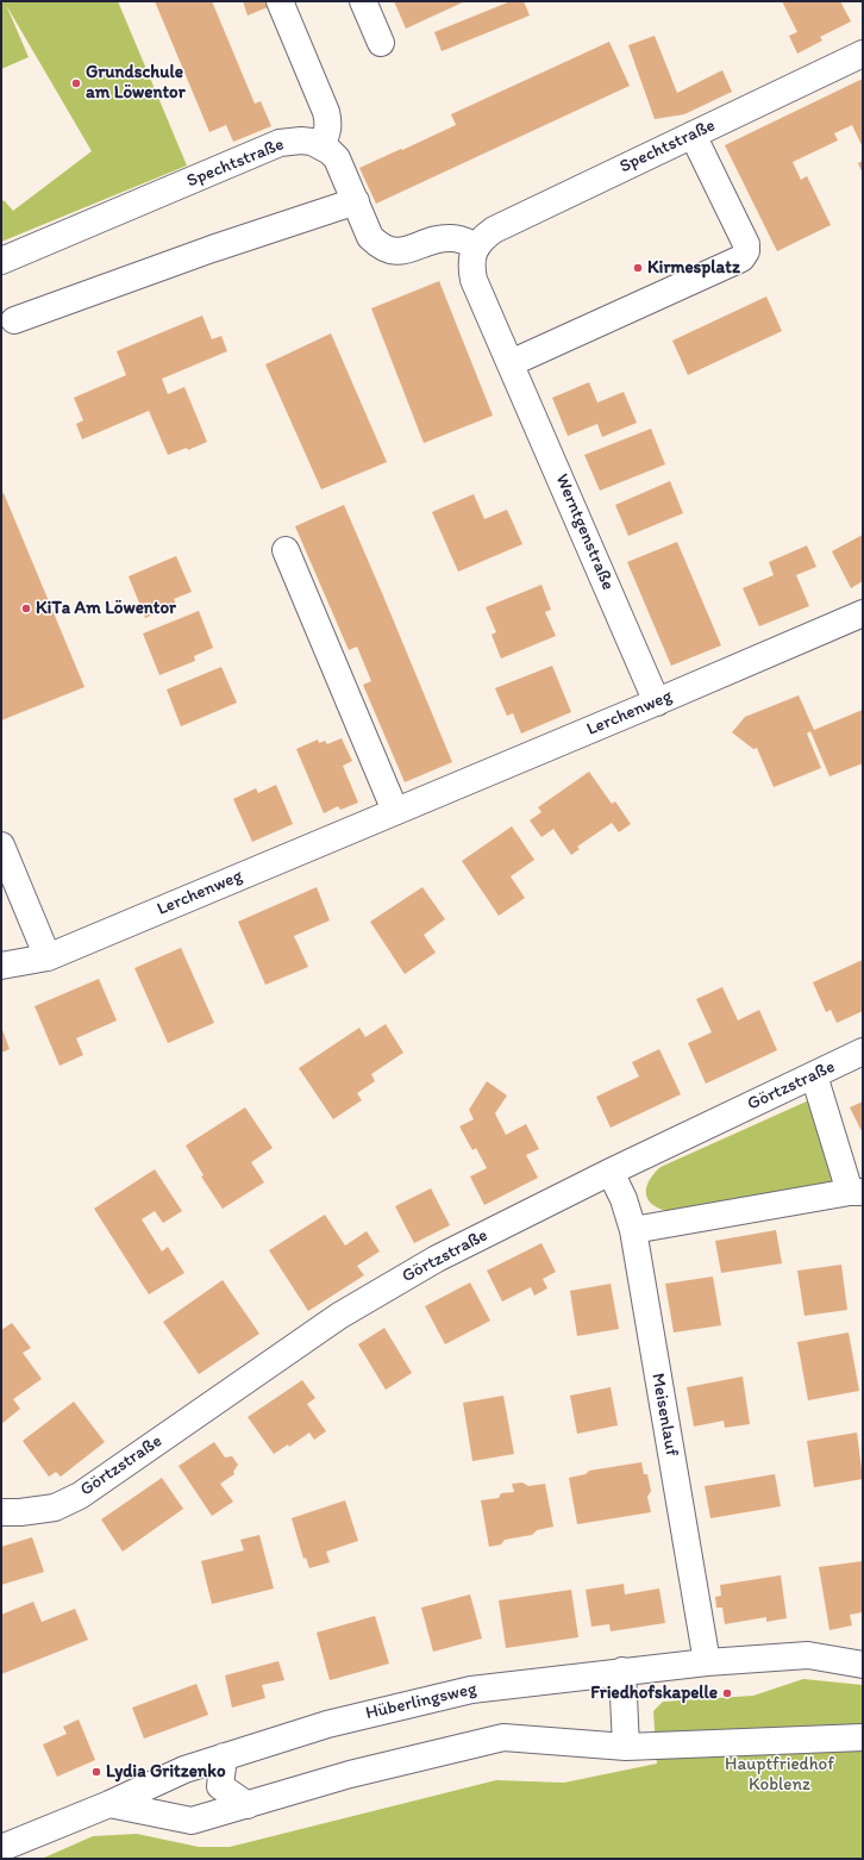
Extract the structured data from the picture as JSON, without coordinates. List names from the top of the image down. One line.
{"streets":{"street":["Spechtstraße","Werntgenstraße","Lerchenweg","Görtzstraße","Meisenlauf","Hüberlingsweg"]},"crossings":[["Werntgenstraße","Lerchenweg"],["Görtzstraße","Meisenlauf"],["Meisenlauf","Hüberlingsweg"]],"parks":["Hauptfriedhof Koblenz"],"places":["Grundschule am Löwentor","Kirmesplatz","KiTa Am Löwentor","Friedhofskapelle","Lydia Gritzenko"]}
